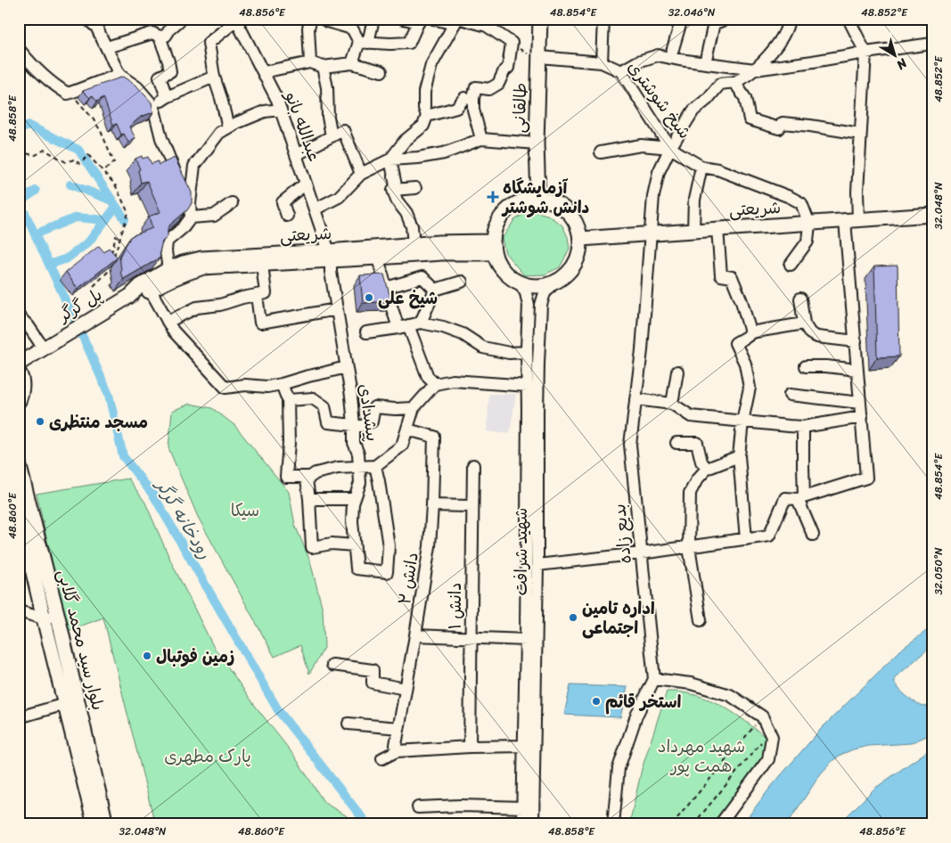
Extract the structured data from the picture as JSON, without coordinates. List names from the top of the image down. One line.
{"streets":{"main road":["طالقانی","شریعتی","پل گرگر","بلوار سید محمد گلابی"],"street":["شیخ شوشتری","عبدالله بانو","پیشدادی","بدیع زاده","شهید شرافت","دانش ۲","دانش ۱"]},"crossings":[["شیخ شوشتری","طالقانی"],["شیخ شوشتری","شریعتی"],["شیخ شوشتری","بدیع زاده"],["طالقانی","شریعتی"],["طالقانی","شهید شرافت"],["عبدالله بانو","شریعتی"],["عبدالله بانو","پیشدادی"],["شریعتی","پل گرگر"],["شریعتی","پیشدادی"],["شریعتی","بدیع زاده"],["شریعتی","شهید شرافت"]],"water":["رودخانه گرگر"],"parks":["سیکا","شهید مهرداد همت پور","پارک مطهری"],"places":{"health":["آزمایشگاه دانش شوشتر"],"other":["شیخ علی","مسجد منتظری","اداره تامین اجتماعی","زمین فوتبال","استخر قائم"]},"north":"bottom right","coordinates":["48.856°E","48.854°E","32.046°N","48.852°E","48.858°E","32.048°N","48.860°E","32.050°N"]}
